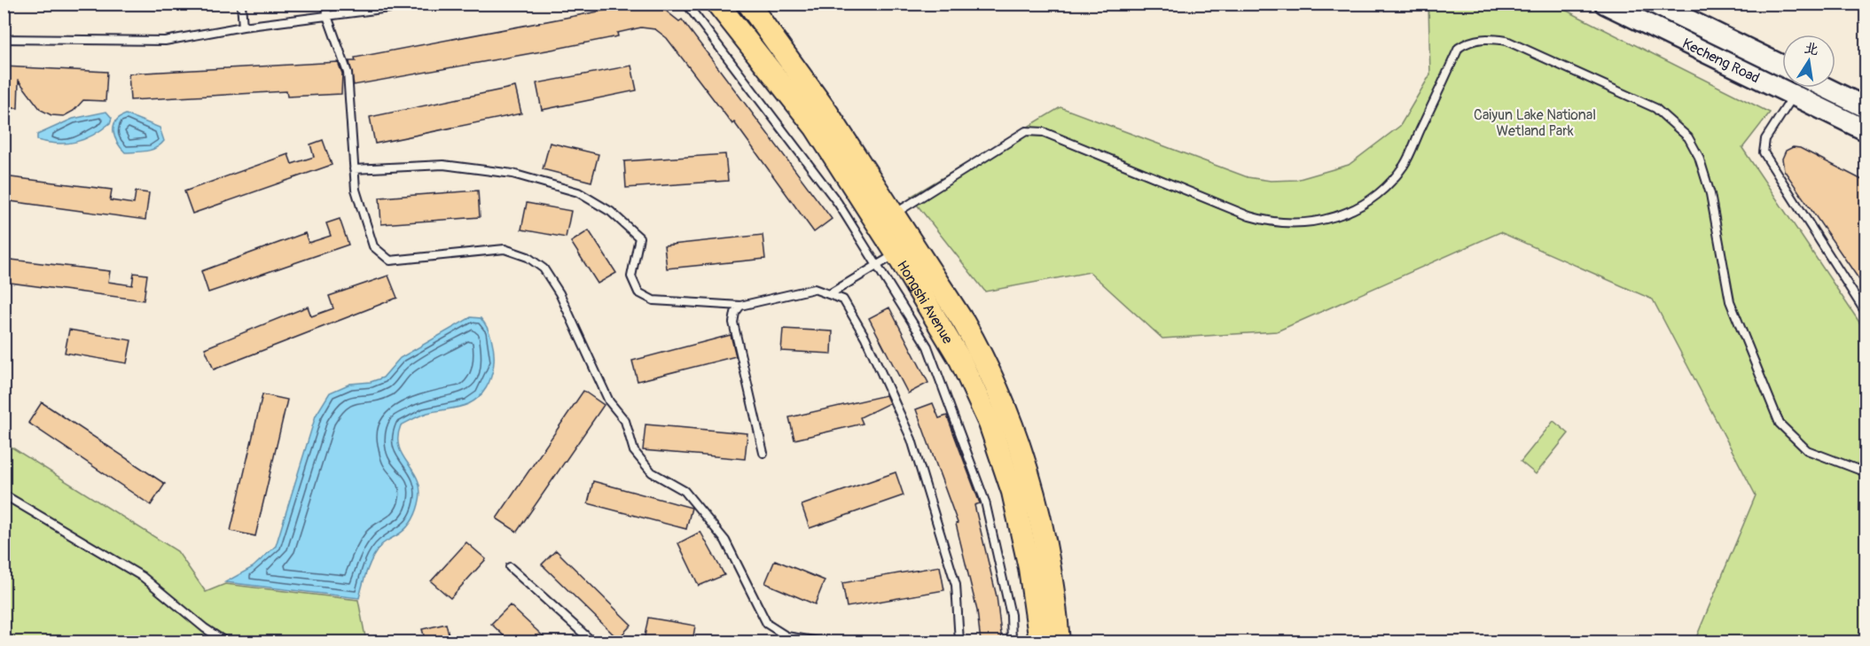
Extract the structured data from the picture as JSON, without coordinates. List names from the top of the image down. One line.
{"streets":{"main road":["Kecheng Road","Hongshi Avenue"]},"parks":["Caiyun Lake National Wetland Park"],"north":"top"}
